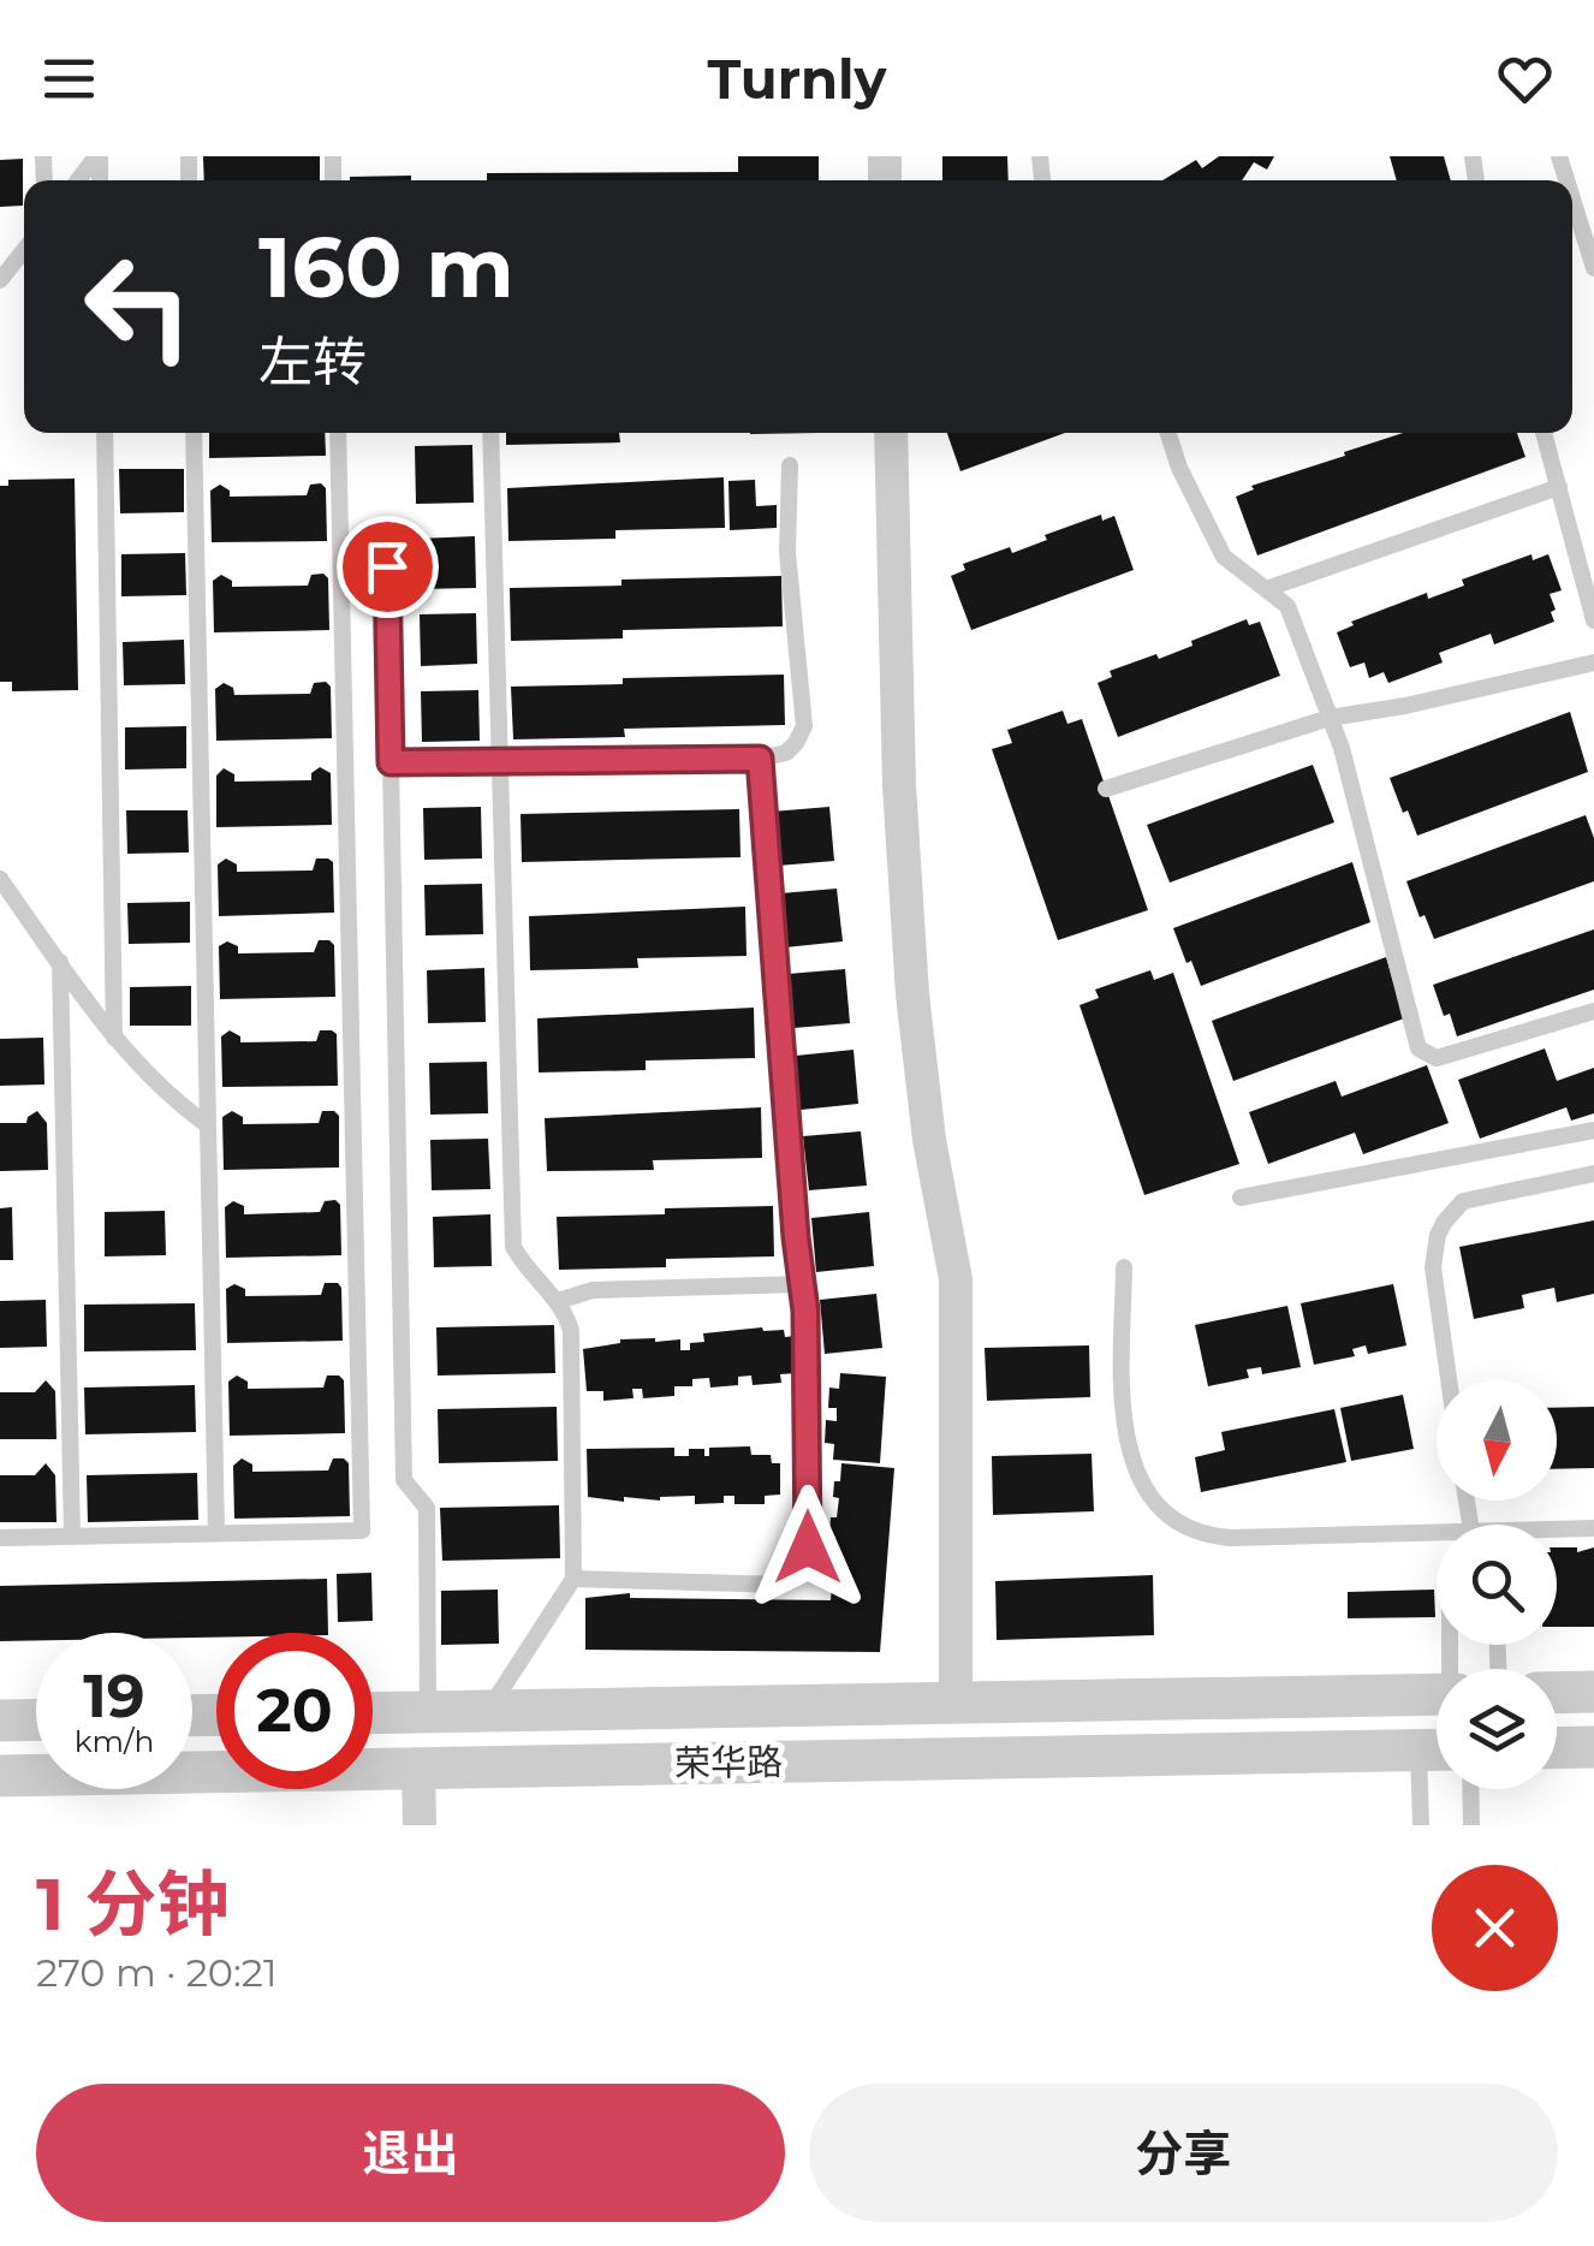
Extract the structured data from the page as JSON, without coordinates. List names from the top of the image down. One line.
{"streets":{"street":["荣华路"]},"north":"bottom","page":{"header":"Turnly","turn":["160 m","左转"],"speed":"19 km/h","limit":"20","heading":["1 分钟","270 m · 20:21"],"buttons":["退出","分享"]}}
